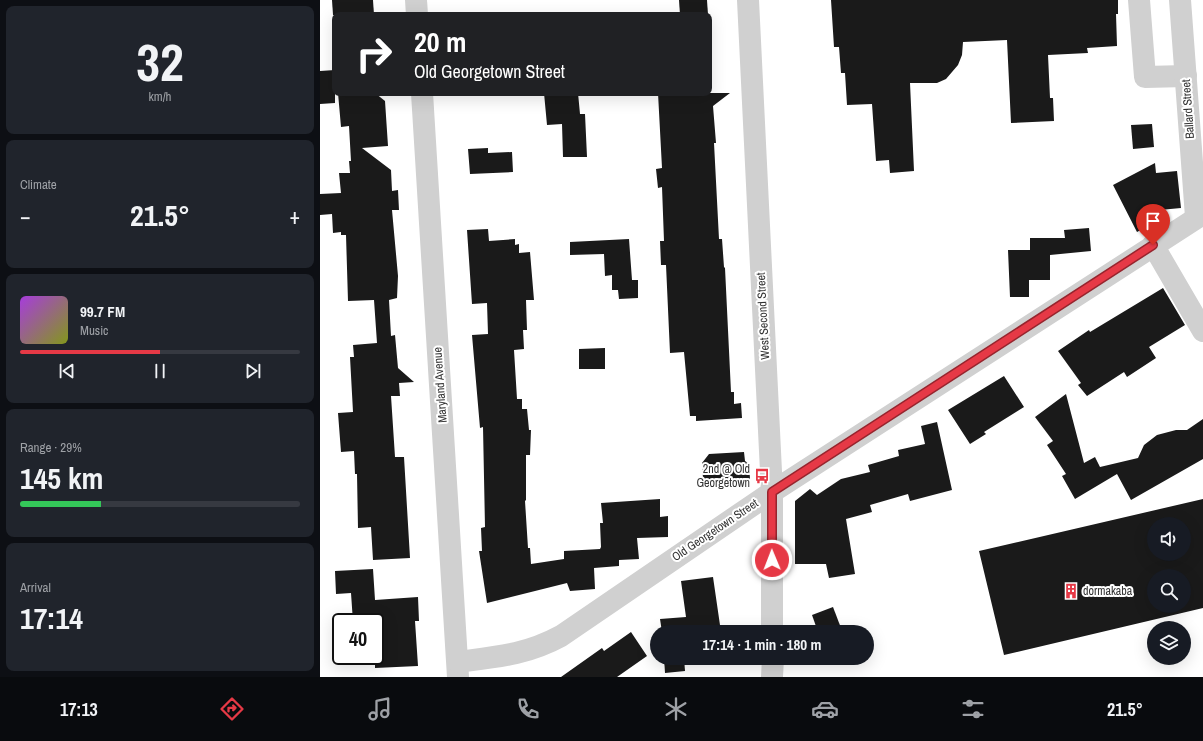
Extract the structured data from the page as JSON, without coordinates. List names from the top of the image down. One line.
{"streets":{"street":["Ballard Street","West Second Street","Maryland Avenue","Old Georgetown Street"]},"crossings":[["Ballard Street","Old Georgetown Street"],["West Second Street","Old Georgetown Street"],["Maryland Avenue","Old Georgetown Street"]],"places":{"bus stop":["2nd @ Old Georgetown"],"building":["dormakaba"]},"page":{"tile":[["32","km/h"],"Climate",["Range · 29%","145 km"],["Arrival","17:14"]],"turn":["20 m","Old Georgetown Street"],"heat":["−","21.5°","+"],"song":["99.7 FM","Music"],"limit":"40","trip":"17:14 · 1 min · 180 m","tabs":["17:13","21.5°"]}}
